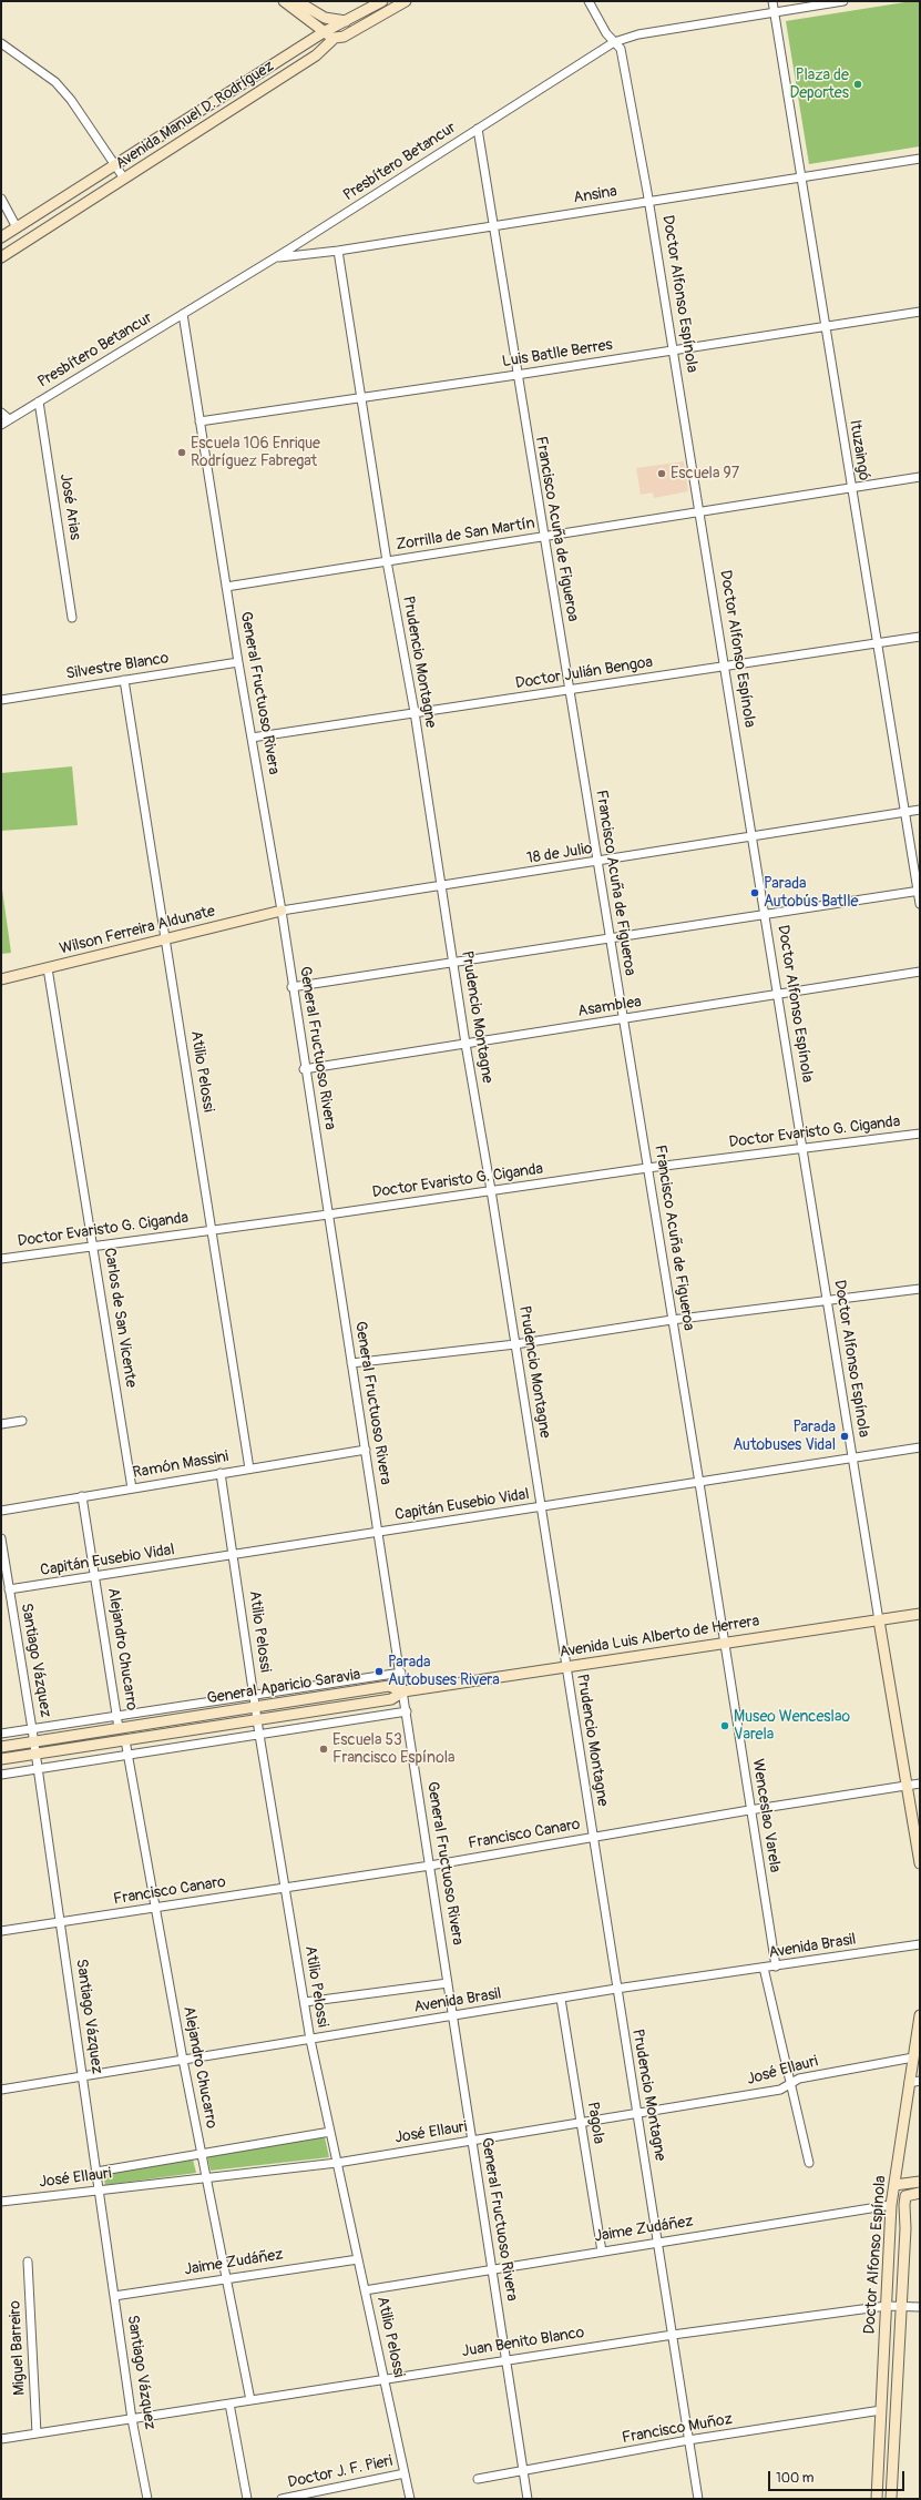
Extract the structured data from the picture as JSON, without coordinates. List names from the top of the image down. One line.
{"streets":{"street":["Avenida Manuel D. Rodríguez","Presbítero Betancur","Ansina","Doctor Alfonso Espínola","Luis Batlle Berres","Ituzaingó","José Arias","Francisco Acuña de Figueroa","Zorrilla de San Martín","Prudencio Montagne","Silvestre Blanco","Doctor Julián Bengoa","General Fructuoso Rivera","18 de Julio","Wilson Ferreira Aldunate","Asamblea","Atilio Pelossi","Doctor Evaristo G. Ciganda","Carlos de San Vicente","Ramón Massini","Capitán Eusebio Vidal","Avenida Luis Alberto de Herrera","Alejandro Chucarro","Santiago Vázquez","General Aparicio Saravia","Wenceslao Varela","Francisco Canaro","Avenida Brasil","José Ellauri","Pagola","Jaime Zudáñez","Juan Benito Blanco","Miguel Barreiro","Francisco Muñoz","Doctor J. F. Pieri"]},"crossings":[["Presbítero Betancur","Ansina"],["Presbítero Betancur","Doctor Alfonso Espínola"],["Presbítero Betancur","Ituzaingó"],["Presbítero Betancur","José Arias"],["Presbítero Betancur","Francisco Acuña de Figueroa"],["Presbítero Betancur","General Fructuoso Rivera"],["Ansina","Doctor Alfonso Espínola"],["Ansina","Ituzaingó"],["Ansina","Francisco Acuña de Figueroa"],["Ansina","Prudencio Montagne"],["Doctor Alfonso Espínola","Luis Batlle Berres"],["Doctor Alfonso Espínola","Zorrilla de San Martín"],["Doctor Alfonso Espínola","Doctor Julián Bengoa"],["Doctor Alfonso Espínola","18 de Julio"],["Doctor Alfonso Espínola","Asamblea"],["Doctor Alfonso Espínola","Doctor Evaristo G. Ciganda"],["Doctor Alfonso Espínola","Capitán Eusebio Vidal"],["Doctor Alfonso Espínola","Avenida Luis Alberto de Herrera"],["Doctor Alfonso Espínola","Francisco Canaro"],["Doctor Alfonso Espínola","José Ellauri"],["Doctor Alfonso Espínola","Jaime Zudáñez"],["Doctor Alfonso Espínola","Juan Benito Blanco"],["Doctor Alfonso Espínola","Francisco Muñoz"],["Luis Batlle Berres","Ituzaingó"],["Luis Batlle Berres","Francisco Acuña de Figueroa"],["Luis Batlle Berres","Prudencio Montagne"],["Luis Batlle Berres","General Fructuoso Rivera"],["Ituzaingó","Zorrilla de San Martín"],["Ituzaingó","Doctor Julián Bengoa"],["Ituzaingó","18 de Julio"],["Francisco Acuña de Figueroa","Zorrilla de San Martín"],["Francisco Acuña de Figueroa","Doctor Julián Bengoa"],["Francisco Acuña de Figueroa","18 de Julio"],["Francisco Acuña de Figueroa","Asamblea"],["Francisco Acuña de Figueroa","Doctor Evaristo G. Ciganda"],["Francisco Acuña de Figueroa","Capitán Eusebio Vidal"],["Francisco Acuña de Figueroa","Avenida Luis Alberto de Herrera"],["Francisco Acuña de Figueroa","Wenceslao Varela"],["Zorrilla de San Martín","Prudencio Montagne"],["Zorrilla de San Martín","General Fructuoso Rivera"],["Prudencio Montagne","Doctor Julián Bengoa"],["Prudencio Montagne","18 de Julio"],["Prudencio Montagne","Asamblea"],["Prudencio Montagne","Doctor Evaristo G. Ciganda"],["Prudencio Montagne","Capitán Eusebio Vidal"],["Prudencio Montagne","Avenida Luis Alberto de Herrera"],["Prudencio Montagne","Francisco Canaro"],["Prudencio Montagne","Avenida Brasil"],["Prudencio Montagne","José Ellauri"],["Prudencio Montagne","Jaime Zudáñez"],["Prudencio Montagne","Juan Benito Blanco"],["Prudencio Montagne","Francisco Muñoz"],["Silvestre Blanco","General Fructuoso Rivera"],["Silvestre Blanco","Atilio Pelossi"],["Doctor Julián Bengoa","General Fructuoso Rivera"],["General Fructuoso Rivera","18 de Julio"],["General Fructuoso Rivera","Wilson Ferreira Aldunate"],["General Fructuoso Rivera","Asamblea"],["General Fructuoso Rivera","Doctor Evaristo G. Ciganda"],["General Fructuoso Rivera","Ramón Massini"],["General Fructuoso Rivera","Capitán Eusebio Vidal"],["General Fructuoso Rivera","Avenida Luis Alberto de Herrera"],["General Fructuoso Rivera","General Aparicio Saravia"],["General Fructuoso Rivera","Francisco Canaro"],["General Fructuoso Rivera","Avenida Brasil"],["General Fructuoso Rivera","José Ellauri"],["General Fructuoso Rivera","Jaime Zudáñez"],["General Fructuoso Rivera","Juan Benito Blanco"],["General Fructuoso Rivera","Francisco Muñoz"],["18 de Julio","Wilson Ferreira Aldunate"],["Wilson Ferreira Aldunate","Atilio Pelossi"],["Wilson Ferreira Aldunate","Carlos de San Vicente"],["Atilio Pelossi","Doctor Evaristo G. Ciganda"],["Atilio Pelossi","Ramón Massini"],["Atilio Pelossi","Capitán Eusebio Vidal"],["Atilio Pelossi","General Aparicio Saravia"],["Atilio Pelossi","Francisco Canaro"],["Atilio Pelossi","Avenida Brasil"],["Atilio Pelossi","José Ellauri"],["Atilio Pelossi","Jaime Zudáñez"],["Atilio Pelossi","Juan Benito Blanco"],["Atilio Pelossi","Doctor J. F. Pieri"],["Doctor Evaristo G. Ciganda","Carlos de San Vicente"],["Carlos de San Vicente","Ramón Massini"],["Ramón Massini","Alejandro Chucarro"],["Capitán Eusebio Vidal","Alejandro Chucarro"],["Capitán Eusebio Vidal","Santiago Vázquez"],["Avenida Luis Alberto de Herrera","General Aparicio Saravia"],["Avenida Luis Alberto de Herrera","Wenceslao Varela"],["Alejandro Chucarro","General Aparicio Saravia"],["Alejandro Chucarro","Francisco Canaro"],["Alejandro Chucarro","Avenida Brasil"],["Alejandro Chucarro","José Ellauri"],["Alejandro Chucarro","Jaime Zudáñez"],["Alejandro Chucarro","Juan Benito Blanco"],["Santiago Vázquez","General Aparicio Saravia"],["Santiago Vázquez","Francisco Canaro"],["Santiago Vázquez","Avenida Brasil"],["Santiago Vázquez","José Ellauri"],["Santiago Vázquez","Jaime Zudáñez"],["Santiago Vázquez","Juan Benito Blanco"],["Wenceslao Varela","Francisco Canaro"],["Wenceslao Varela","Avenida Brasil"],["Avenida Brasil","Pagola"],["José Ellauri","Pagola"],["Pagola","Jaime Zudáñez"]],"places":["Plaza de Deportes","Escuela 106 Enrique Rodríguez Fabregat","Escuela 97","Parada Autobús Batlle","Parada Autobuses Vidal","Parada Autobuses Rivera","Museo Wenceslao Varela","Escuela 53 Francisco Espínola"],"scale_bar":"100 m"}
